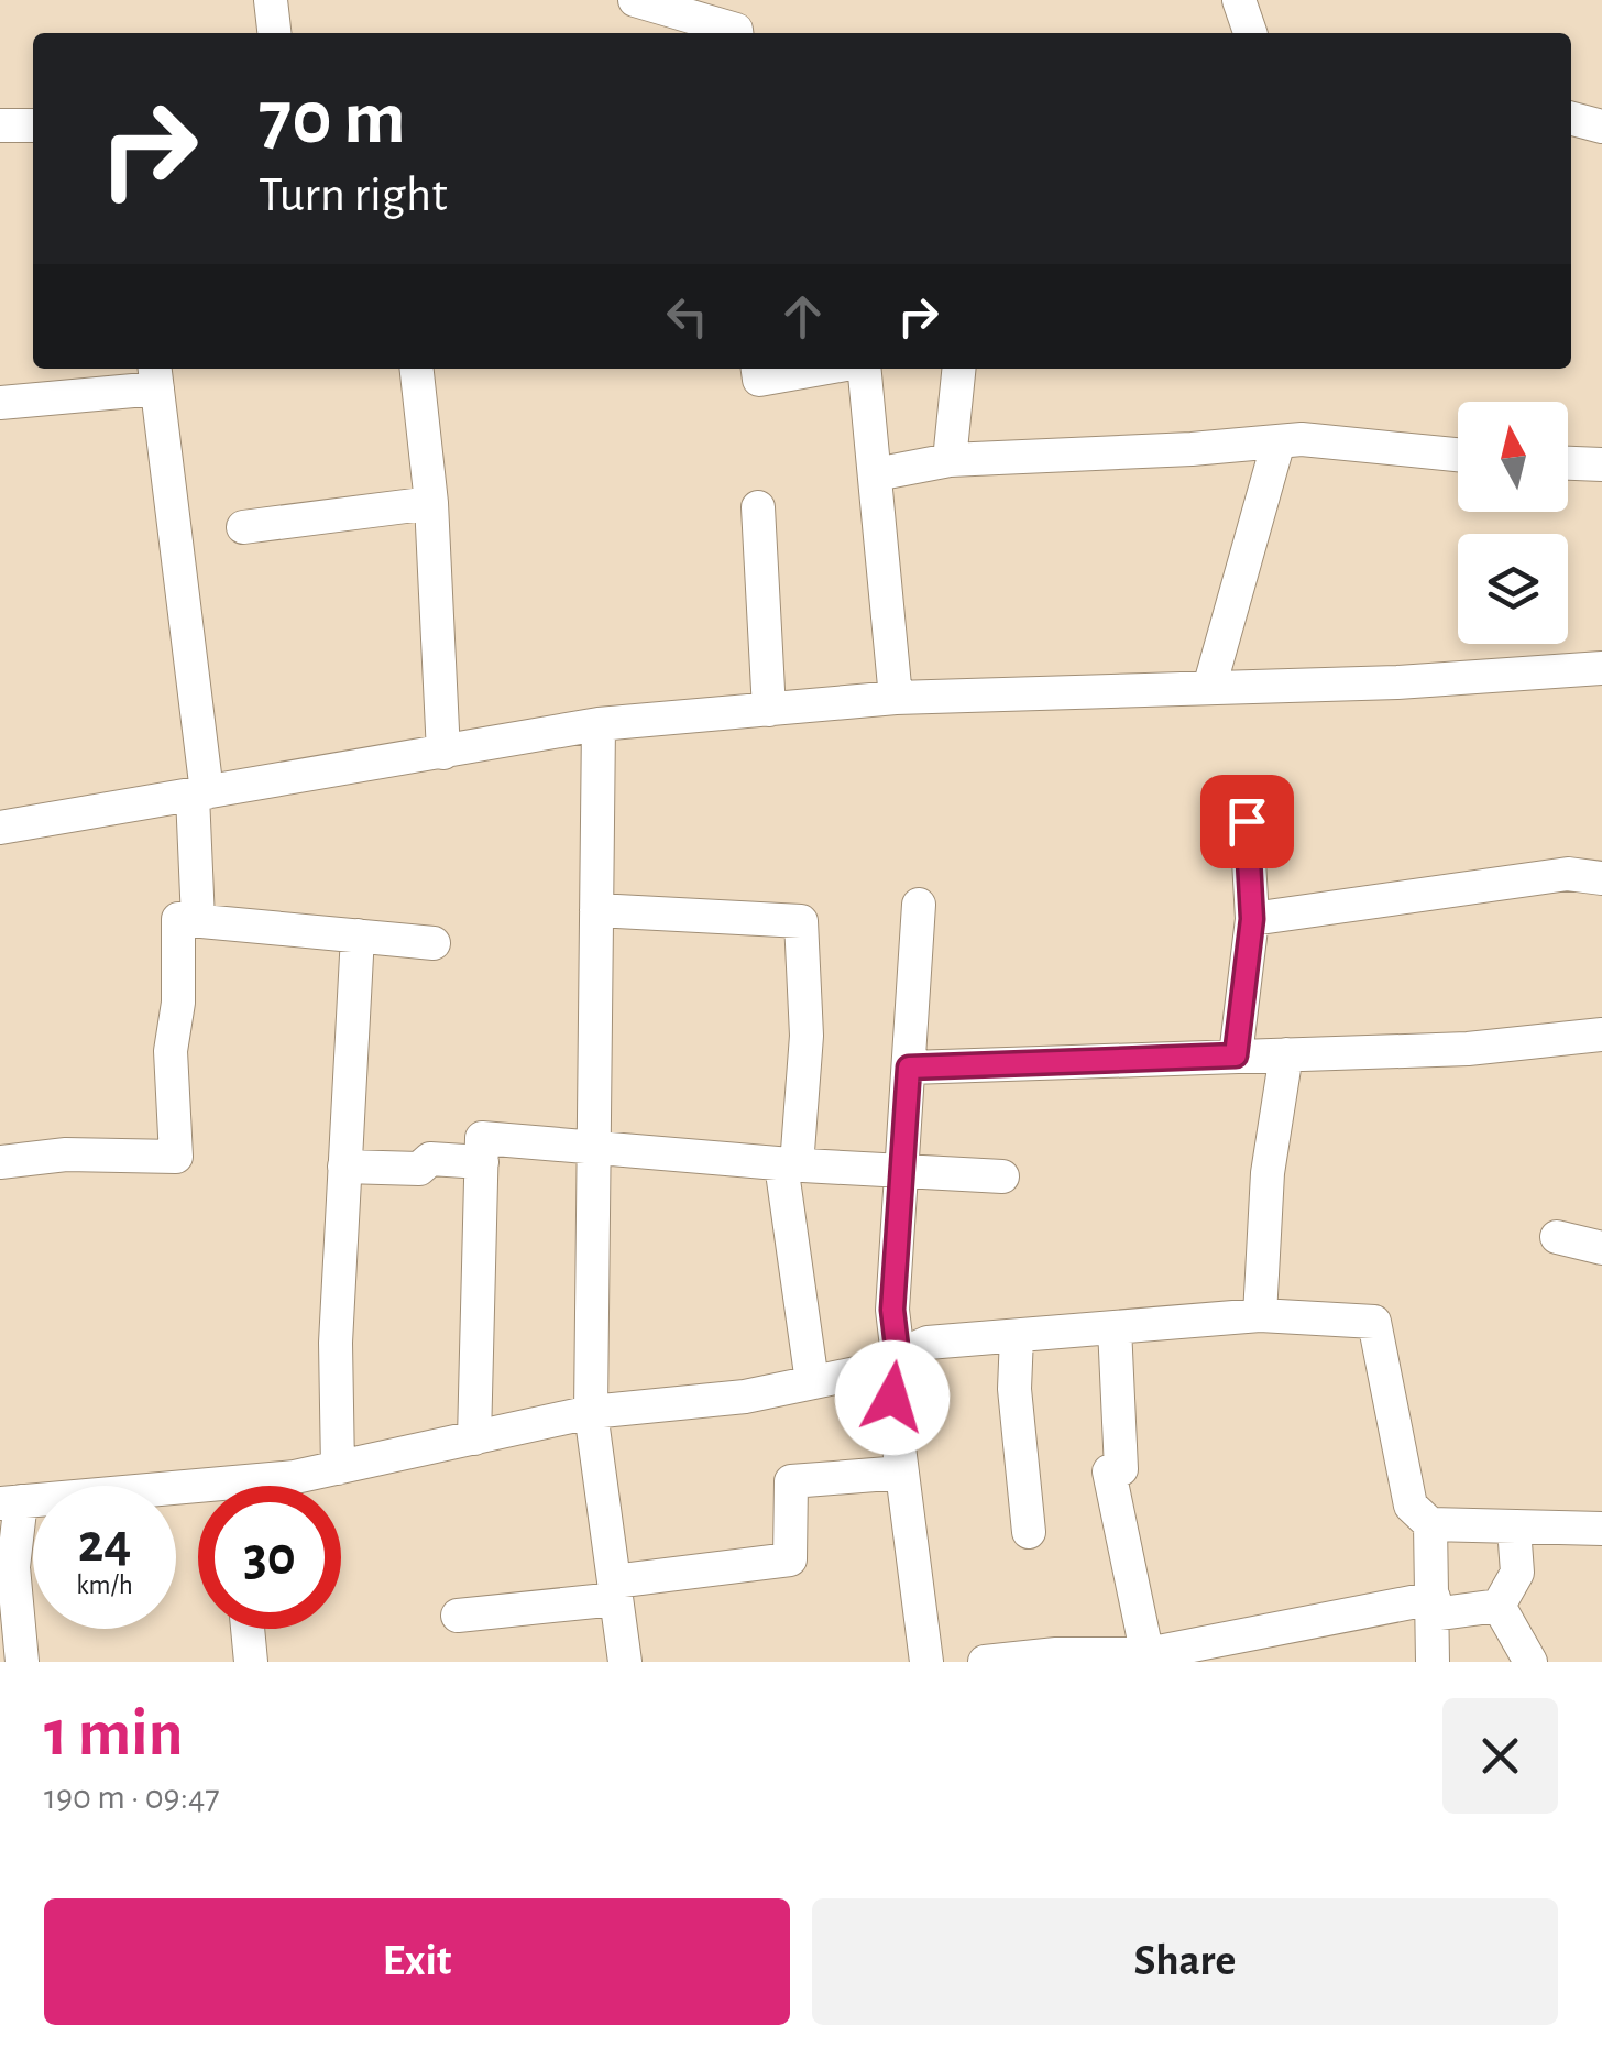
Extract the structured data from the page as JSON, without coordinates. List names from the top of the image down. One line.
{"north":"top","page":{"turn":["70 m","Turn right"],"speed":"24 km/h","limit":"30","heading":["1 min","190 m · 09:47"],"buttons":["Exit","Share"]}}
